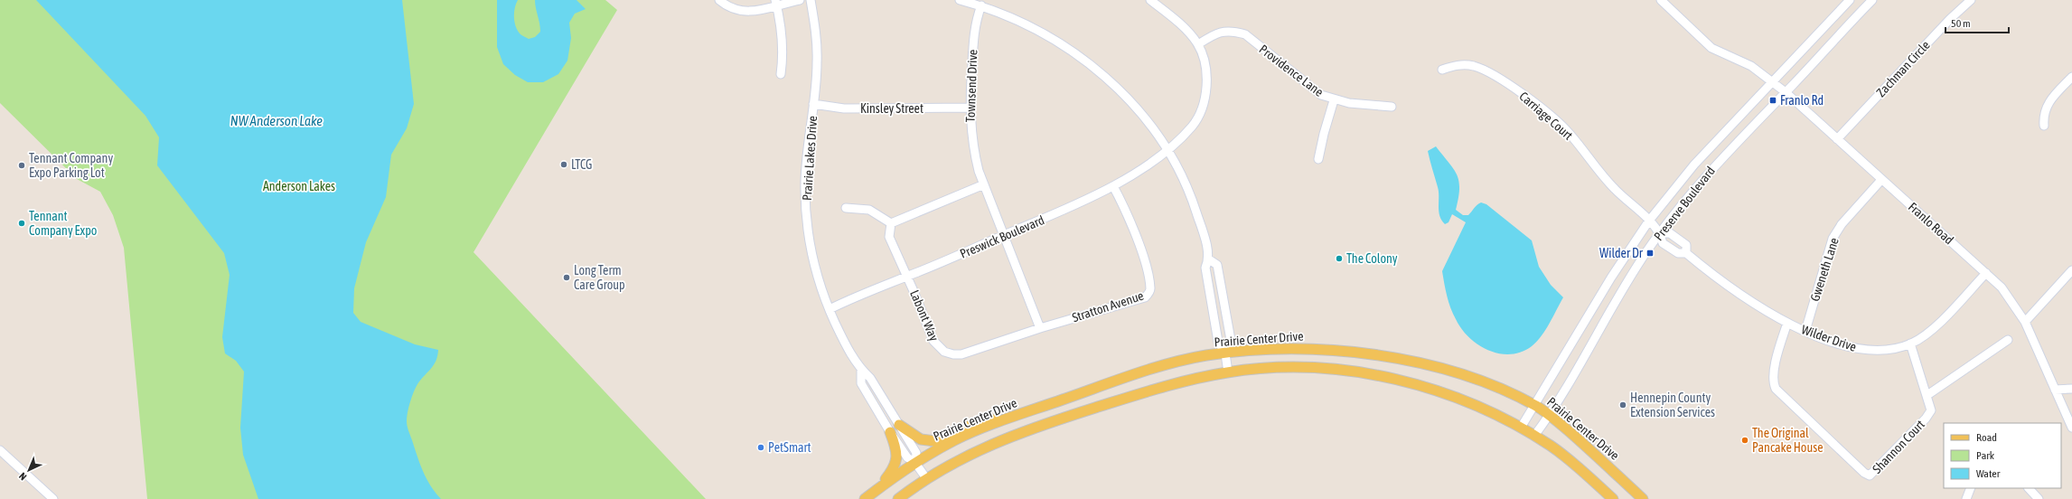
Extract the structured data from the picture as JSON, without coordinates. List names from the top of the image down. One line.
{"streets":{"main road":["Prairie Center Drive"],"street":["Zachman Circle","Providence Lane","Townsend Drive","Kinsley Street","Carriage Court","Prairie Lakes Drive","Preserve Boulevard","Franlo Road","Preswick Boulevard","Gweneth Lane","Stratton Avenue","Labont Way","Wilder Drive","Shannon Court"]},"crossings":[["Zachman Circle","Franlo Road"],["Providence Lane","Preswick Boulevard"],["Townsend Drive","Kinsley Street"],["Townsend Drive","Preswick Boulevard"],["Townsend Drive","Stratton Avenue"],["Townsend Drive","Labont Way"],["Kinsley Street","Prairie Lakes Drive"],["Carriage Court","Preserve Boulevard"],["Carriage Court","Wilder Drive"],["Prairie Lakes Drive","Preswick Boulevard"],["Prairie Lakes Drive","Prairie Center Drive"],["Preserve Boulevard","Franlo Road"],["Preserve Boulevard","Wilder Drive"],["Preserve Boulevard","Prairie Center Drive"],["Franlo Road","Gweneth Lane"],["Franlo Road","Wilder Drive"],["Preswick Boulevard","Stratton Avenue"],["Preswick Boulevard","Labont Way"],["Gweneth Lane","Wilder Drive"],["Stratton Avenue","Labont Way"],["Wilder Drive","Shannon Court"]],"water":["NW Anderson Lake"],"parks":["Anderson Lakes"],"places":{"transit":["Franlo Rd","Wilder Dr"],"other":["LTCG","Tennant Company Expo Parking Lot","Tennant Company Expo","The Colony","Long Term Care Group","Hennepin County Extension Services","The Original Pancake House","PetSmart"]},"legend":["Road","Park","Water"],"scale_bar":"50 m","north":"bottom left"}
